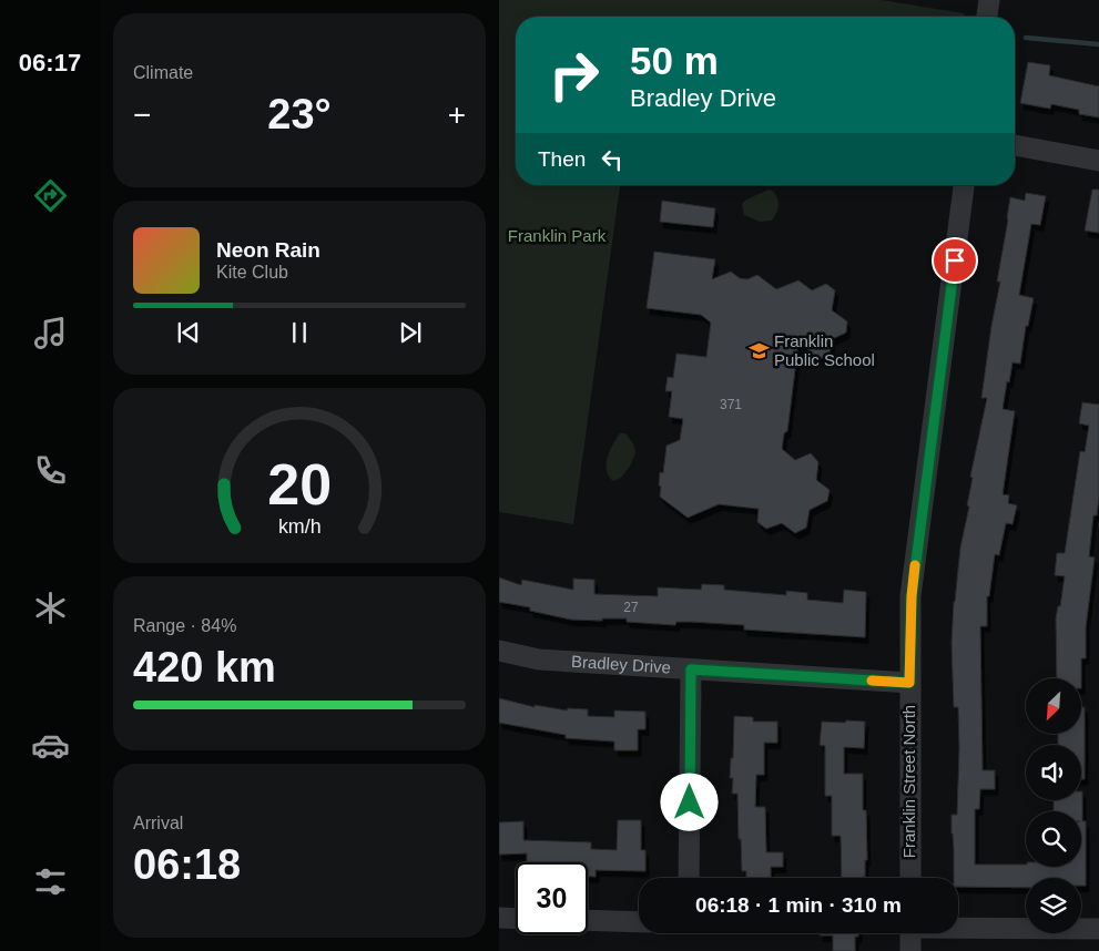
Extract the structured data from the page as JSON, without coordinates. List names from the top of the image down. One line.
{"streets":{"street":["Bradley Drive","Franklin Street North"]},"crossings":[["Bradley Drive","Franklin Street North"]],"parks":["Franklin Park"],"places":{"school or university":["Franklin Public School"]},"house_numbers":["371","27"],"north":"bottom left","page":{"tabs":"06:17","tile":["Climate",["Range · 84%","420 km"],["Arrival","06:18"]],"turn":["50 m","Bradley Drive"],"heat":["−","23°","+"],"then":"Then","song":["Neon Rain","Kite Club"],"limit":"30","trip":"06:18 · 1 min · 310 m","gauge":["20","km/h"]}}
